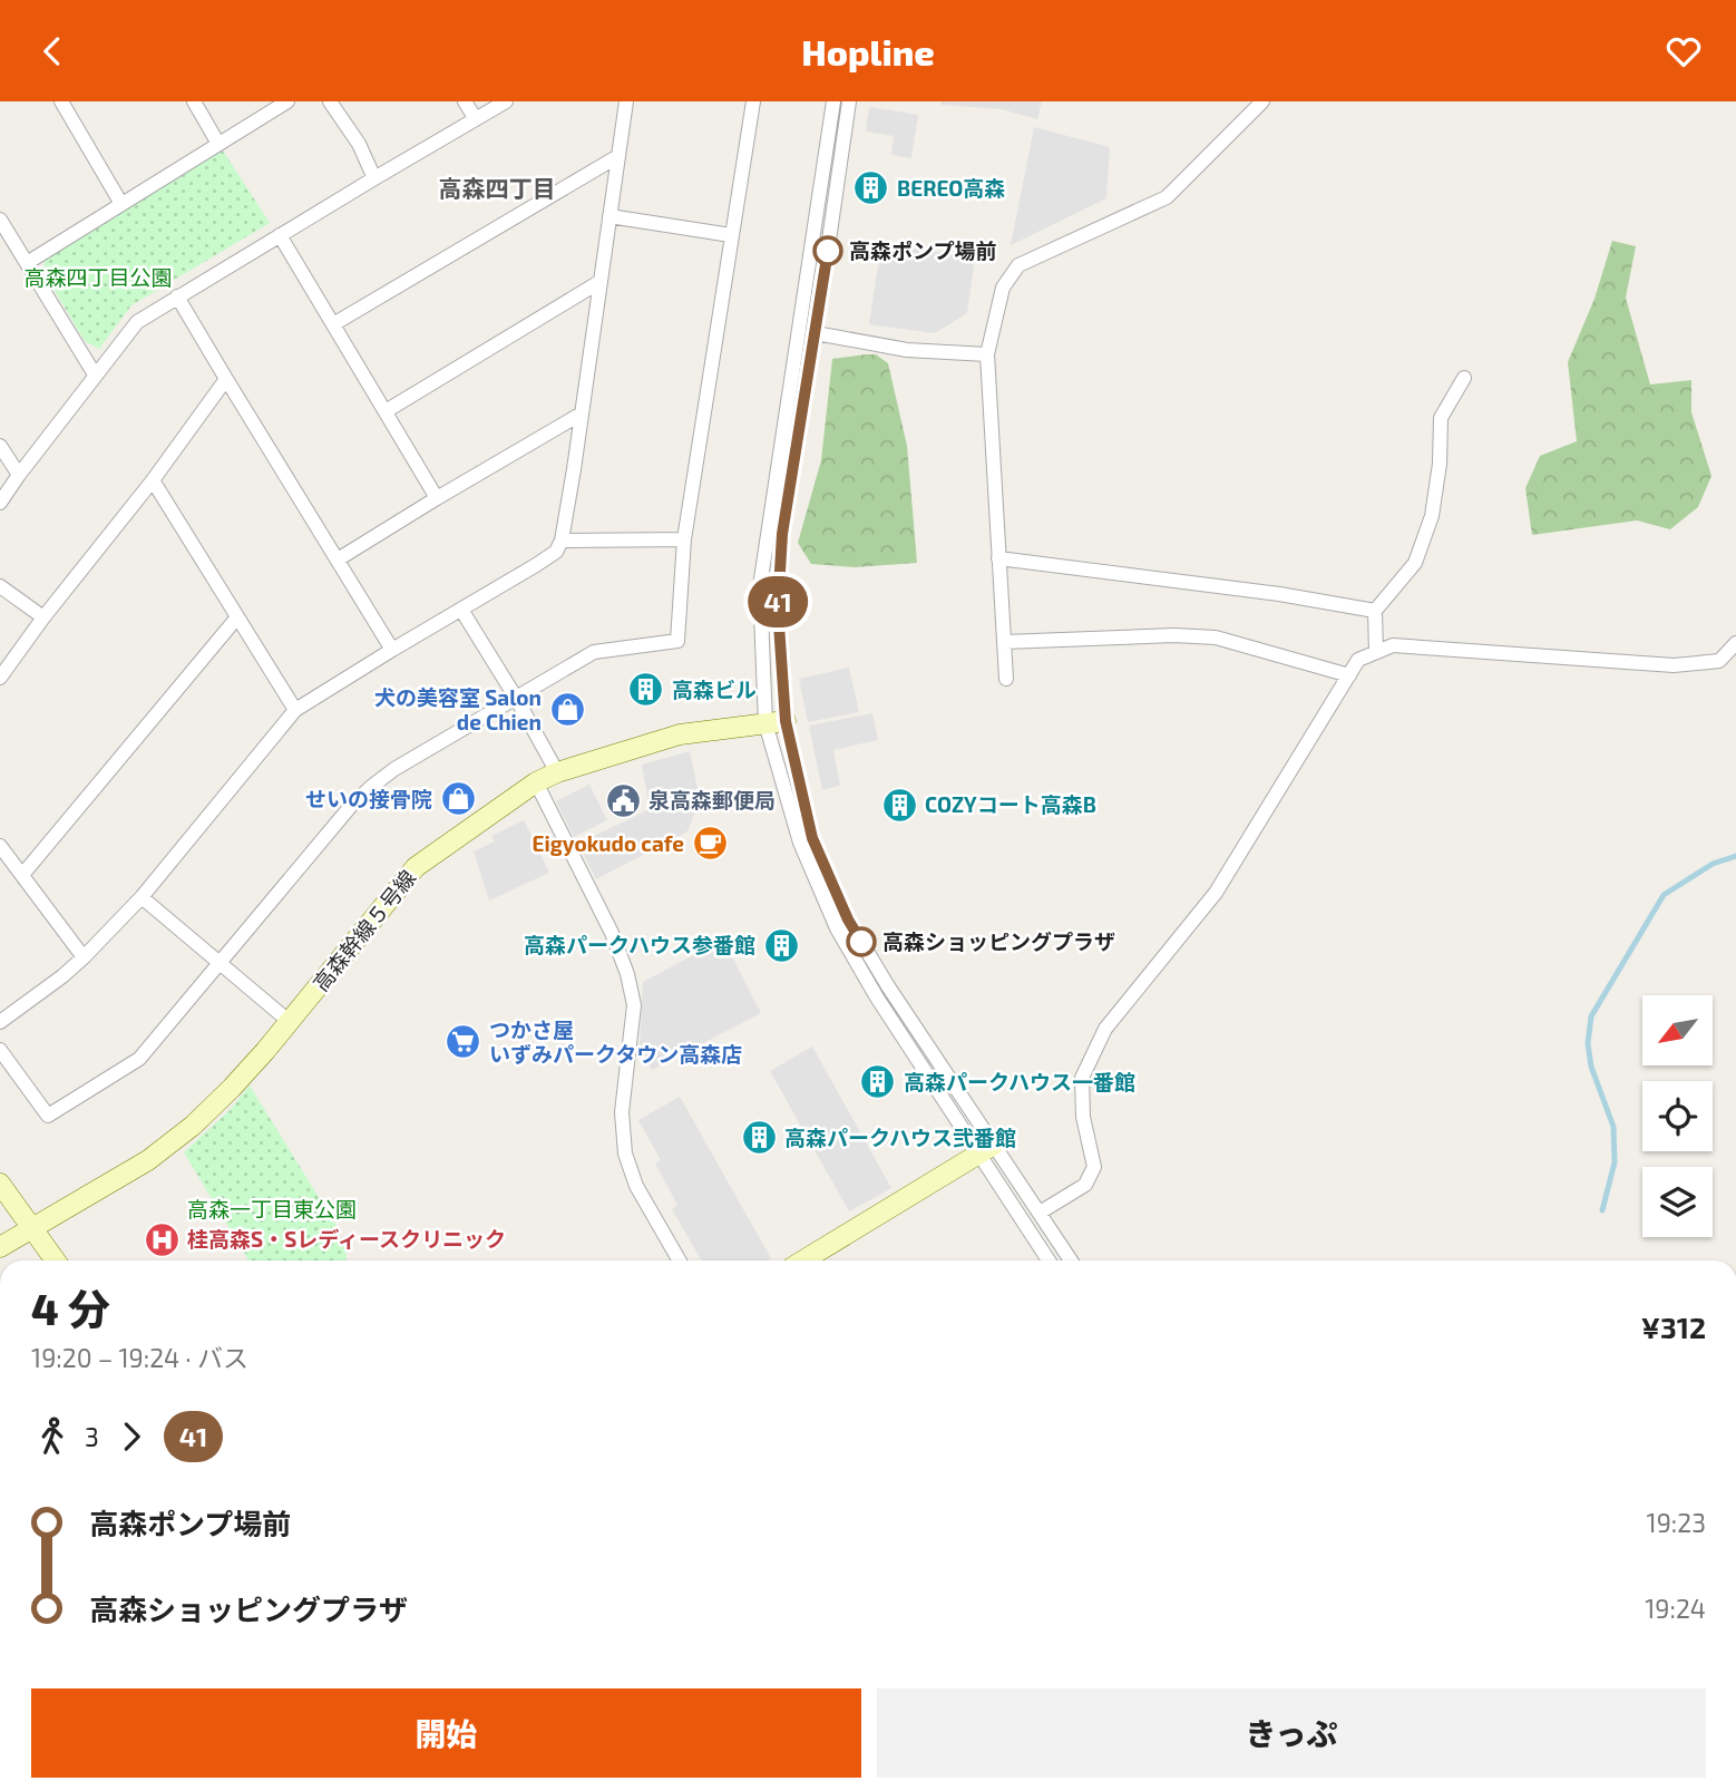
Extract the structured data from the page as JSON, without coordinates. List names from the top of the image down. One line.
{"streets":{"street":["高森幹線５号線"]},"districts":["高森四丁目"],"parks":["高森四丁目公園","高森一丁目東公園"],"places":{"building":["BEREO高森","高森ビル","COZYコート高森B","高森パークハウス参番館","高森パークハウス一番館","高森パークハウス弐番館"],"other":["高森ポンプ場前","高森ショッピングプラザ"],"shop":["犬の美容室 Salon de Chien","せいの接骨院"],"public building":["泉高森郵便局"],"cafe":["Eigyokudo cafe"],"supermarket":["つかさ屋 いずみパークタウン高森店"],"hospital":["桂高森S・Sレディースクリニック"]},"lines":["bus line 41"],"north":"bottom left","page":{"header":"Hopline","on_map":"41","heading":["4 分","19:20 – 19:24 · バス","¥312"],"legs":["3","41"],"list":[{"name":"高森ポンプ場前","value":"19:23"},{"name":"高森ショッピングプラザ","value":"19:24"}],"buttons":["開始","きっぷ"]}}
